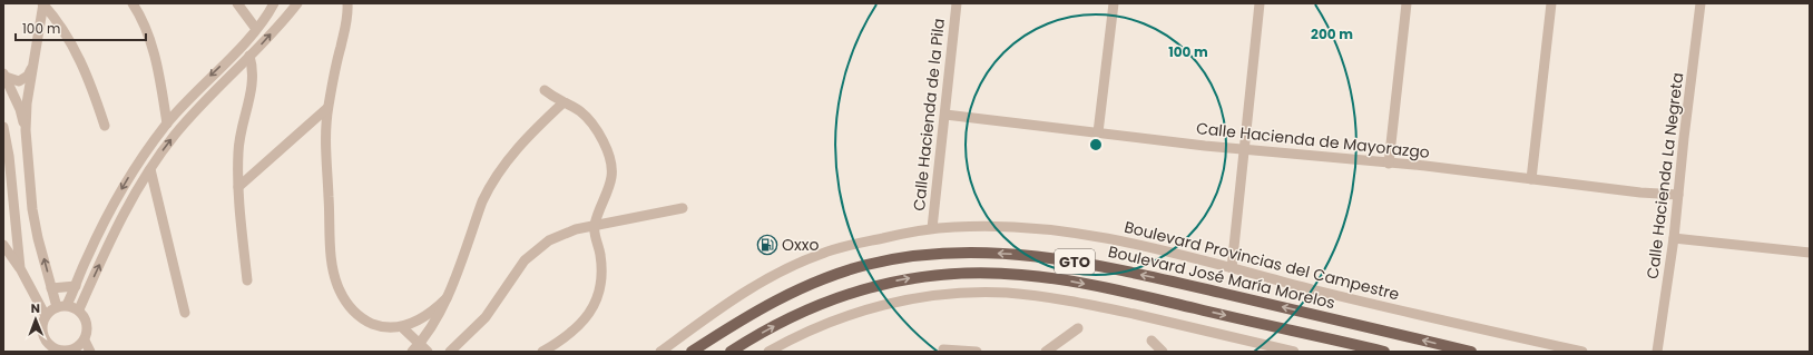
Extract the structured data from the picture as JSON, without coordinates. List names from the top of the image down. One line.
{"streets":{"main road":["GTO","Boulevard José María Morelos"],"street":["Calle Hacienda de la Pila","Calle Hacienda de Mayorazgo","Calle Hacienda La Negreta","Boulevard Provincias del Campestre"]},"crossings":[["Calle Hacienda de la Pila","Calle Hacienda de Mayorazgo"],["Calle Hacienda de la Pila","Boulevard Provincias del Campestre"],["Calle Hacienda de Mayorazgo","Calle Hacienda La Negreta"]],"places":{"fuel station":["Oxxo"]},"scale_bar":"100 m","north":"top","rings":["200 m","100 m"]}
